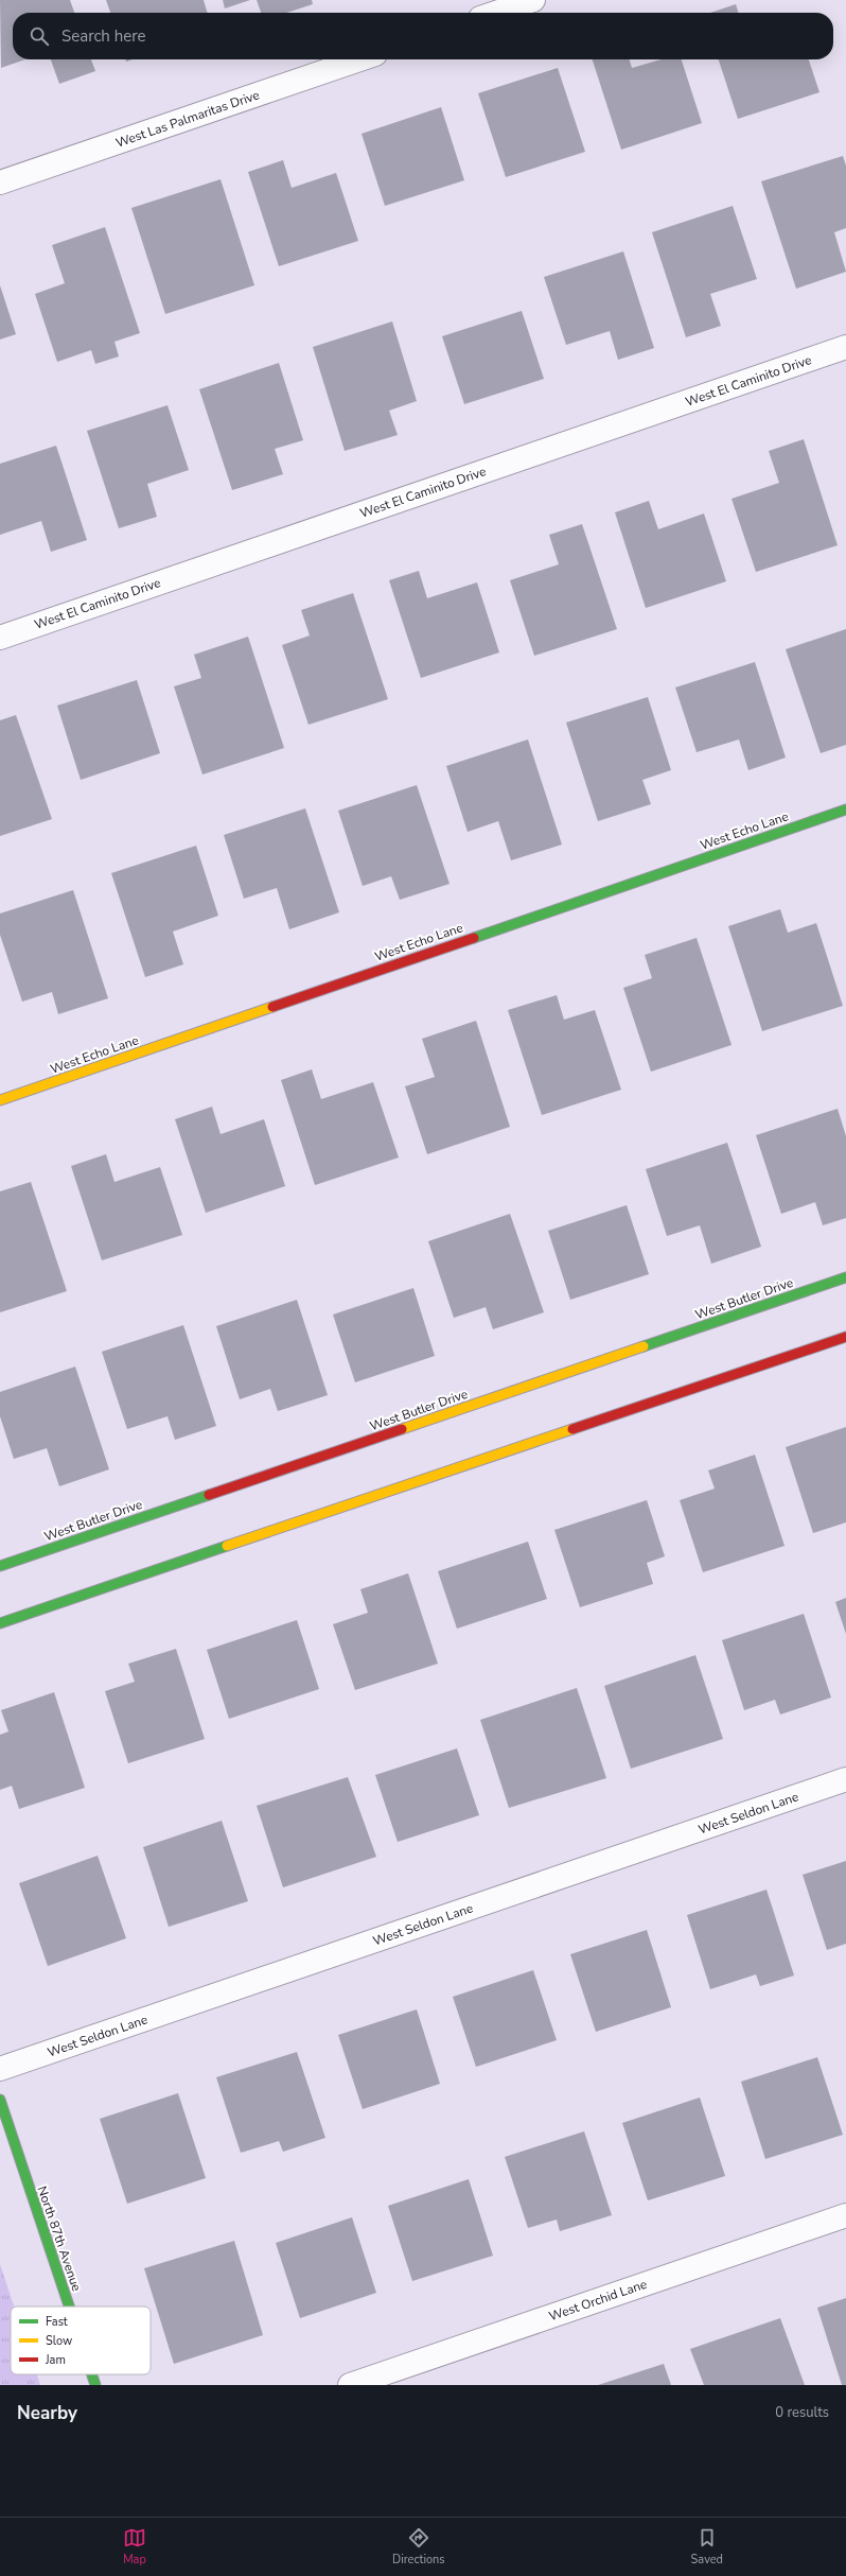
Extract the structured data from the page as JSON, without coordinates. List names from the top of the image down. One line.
{"streets":{"street":["West Las Palmaritas Drive","West El Caminito Drive","West Echo Lane","West Butler Drive","West Seldon Lane","North 87th Avenue","West Orchid Lane"]},"legend":["Fast","Slow","Jam"],"page":{"search":"Search here","heading":["Nearby","0 results"],"nav":["Map","Directions","Saved"]}}
